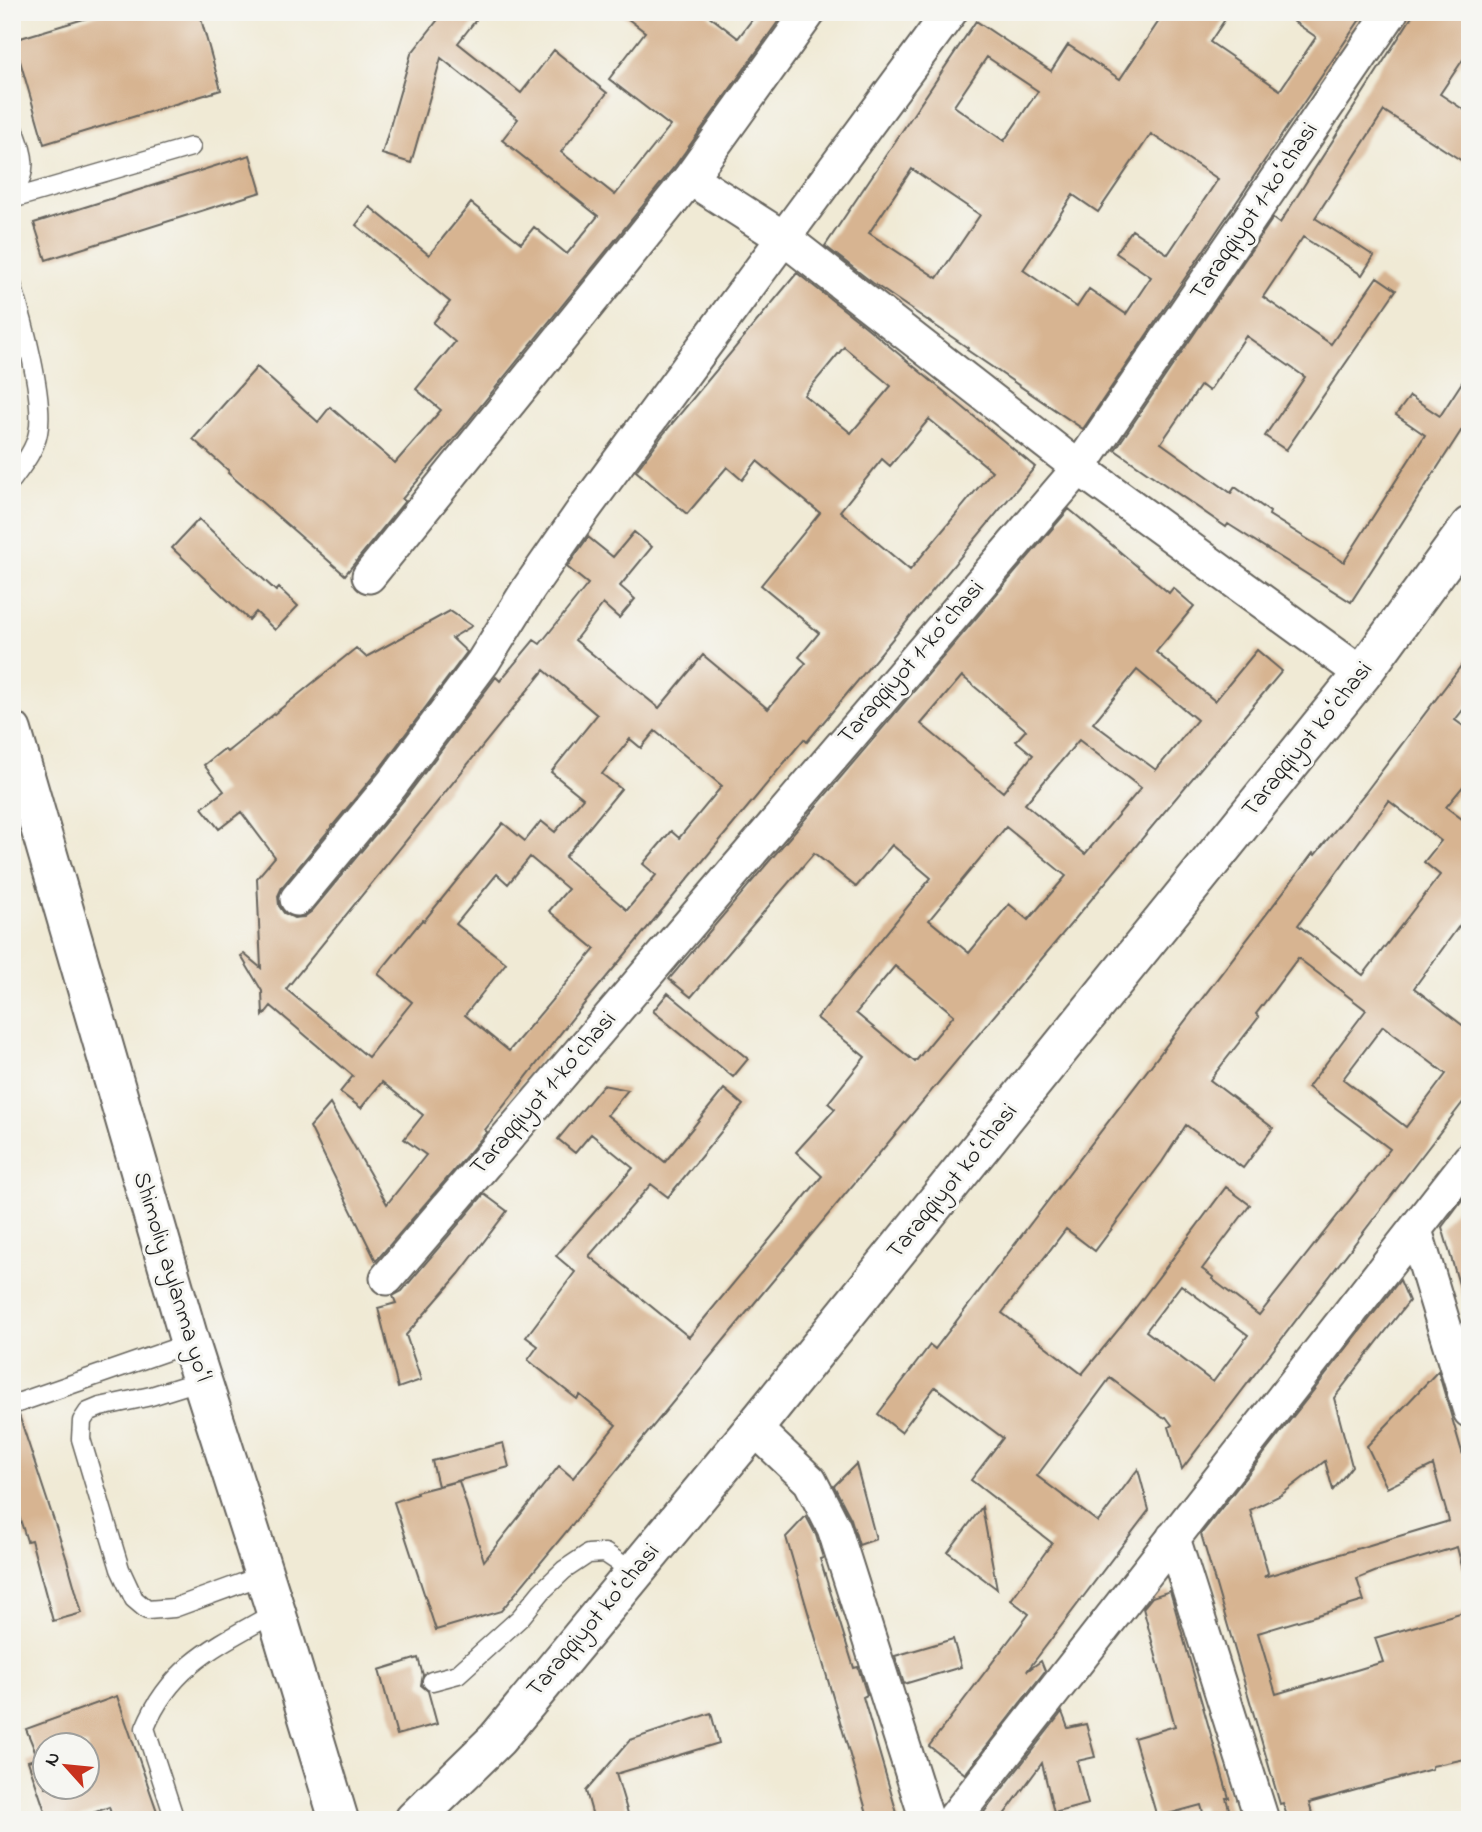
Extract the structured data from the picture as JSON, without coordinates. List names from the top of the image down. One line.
{"streets":{"street":["Taraqqiyot 1-koʻchasi","Taraqqiyot koʻchasi","Shimoliy aylanma yoʻl"]},"north":"top left"}
